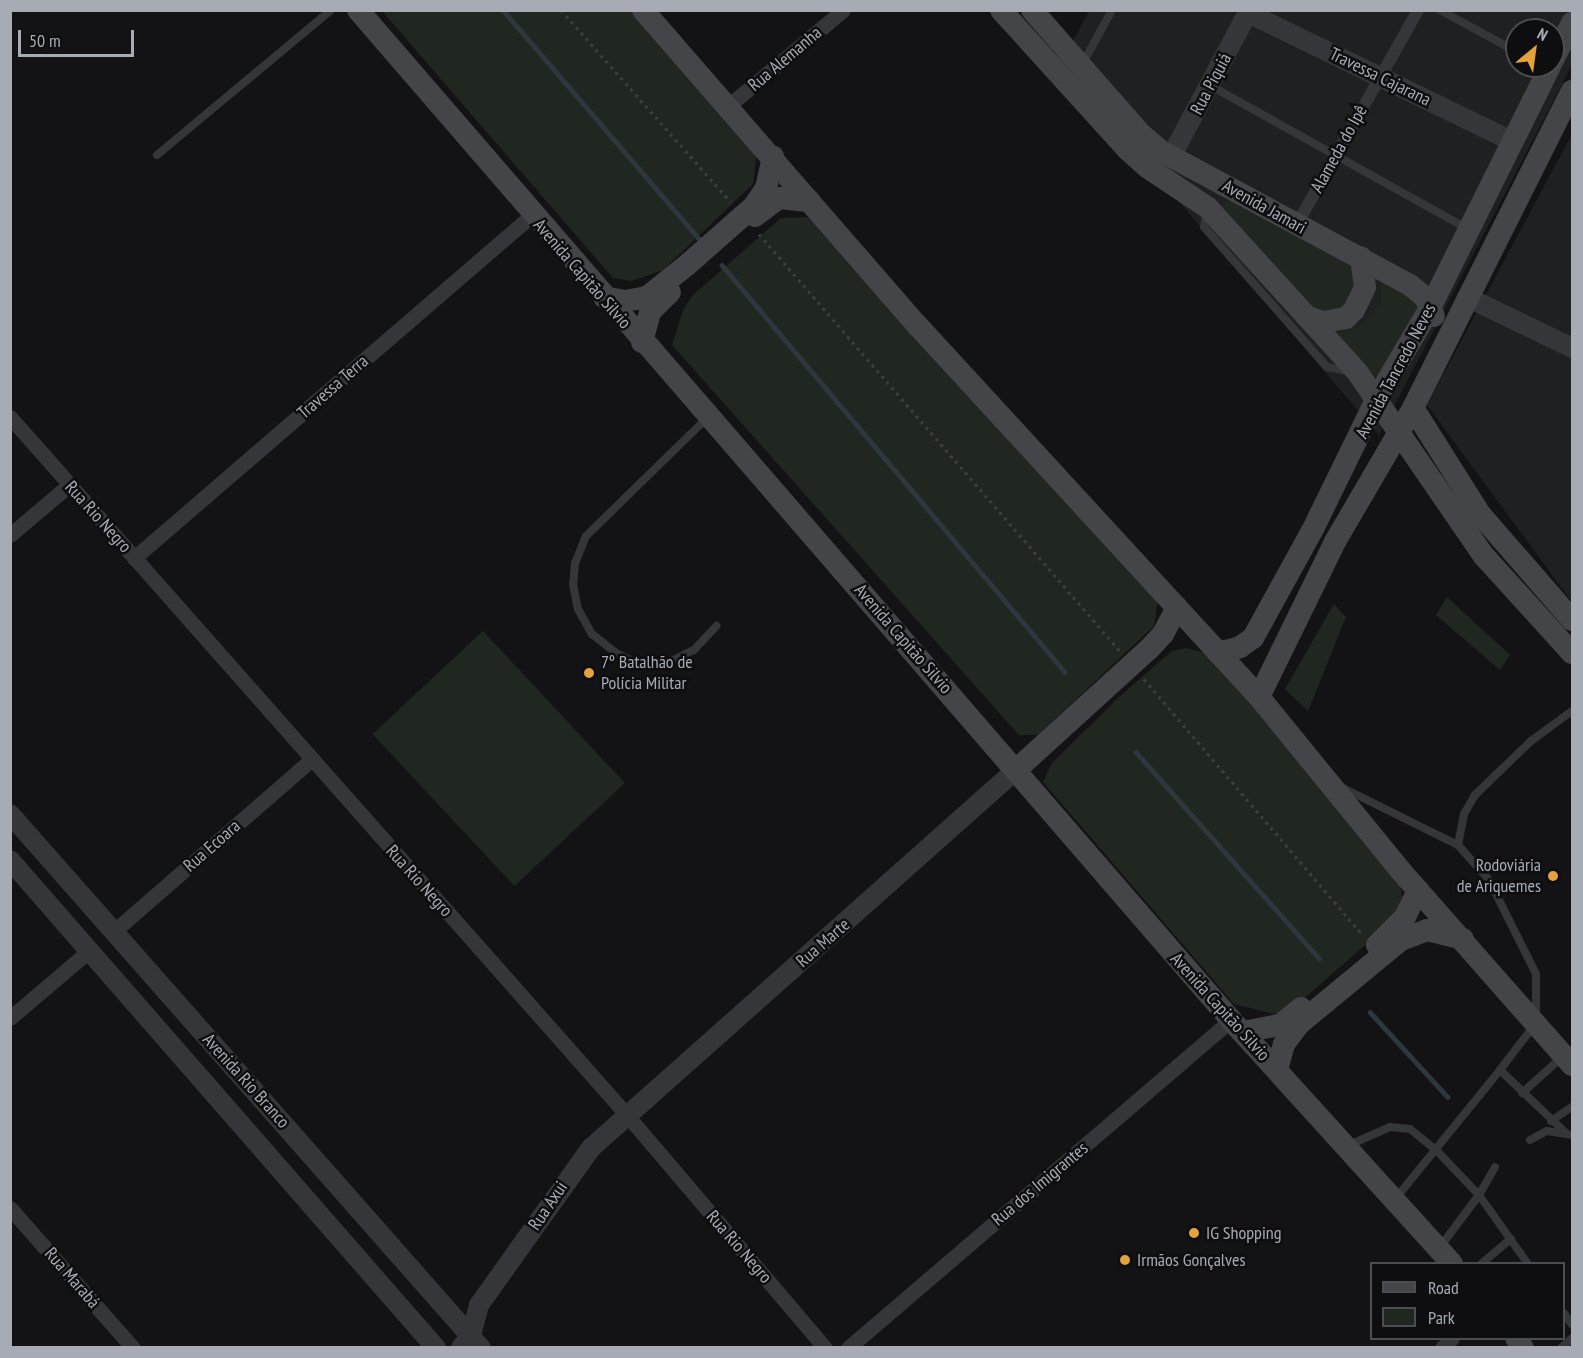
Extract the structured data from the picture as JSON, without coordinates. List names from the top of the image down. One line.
{"streets":{"main road":["Avenida Jamari","Avenida Capitão Silvio","Avenida Tancredo Neves"],"street":["Rua Alemanha","Travessa Cajarana","Rua Piquiá","Alameda do Ipê","Travessa Terra","Rua Rio Negro","Rua Ecoara","Rua Marte","Avenida Rio Branco","Rua dos Imigrantes","Rua Axui","Rua Marabá"]},"crossings":[["Travessa Cajarana","Rua Piquiá"],["Travessa Cajarana","Alameda do Ipê"],["Travessa Cajarana","Avenida Tancredo Neves"],["Rua Piquiá","Avenida Jamari"],["Alameda do Ipê","Avenida Jamari"],["Avenida Jamari","Avenida Tancredo Neves"],["Avenida Capitão Silvio","Travessa Terra"],["Avenida Capitão Silvio","Rua Marte"],["Avenida Capitão Silvio","Rua dos Imigrantes"],["Travessa Terra","Rua Rio Negro"],["Rua Rio Negro","Rua Ecoara"],["Rua Rio Negro","Rua Marte"],["Rua Rio Negro","Rua Axui"],["Rua Ecoara","Avenida Rio Branco"],["Rua Marte","Rua Axui"],["Avenida Rio Branco","Rua Axui"]],"places":["7º Batalhão de Polícia Militar","Rodoviária de Ariquemes","IG Shopping","Irmãos Gonçalves"],"legend":["Road","Park"],"scale_bar":"50 m","north":"top right"}
